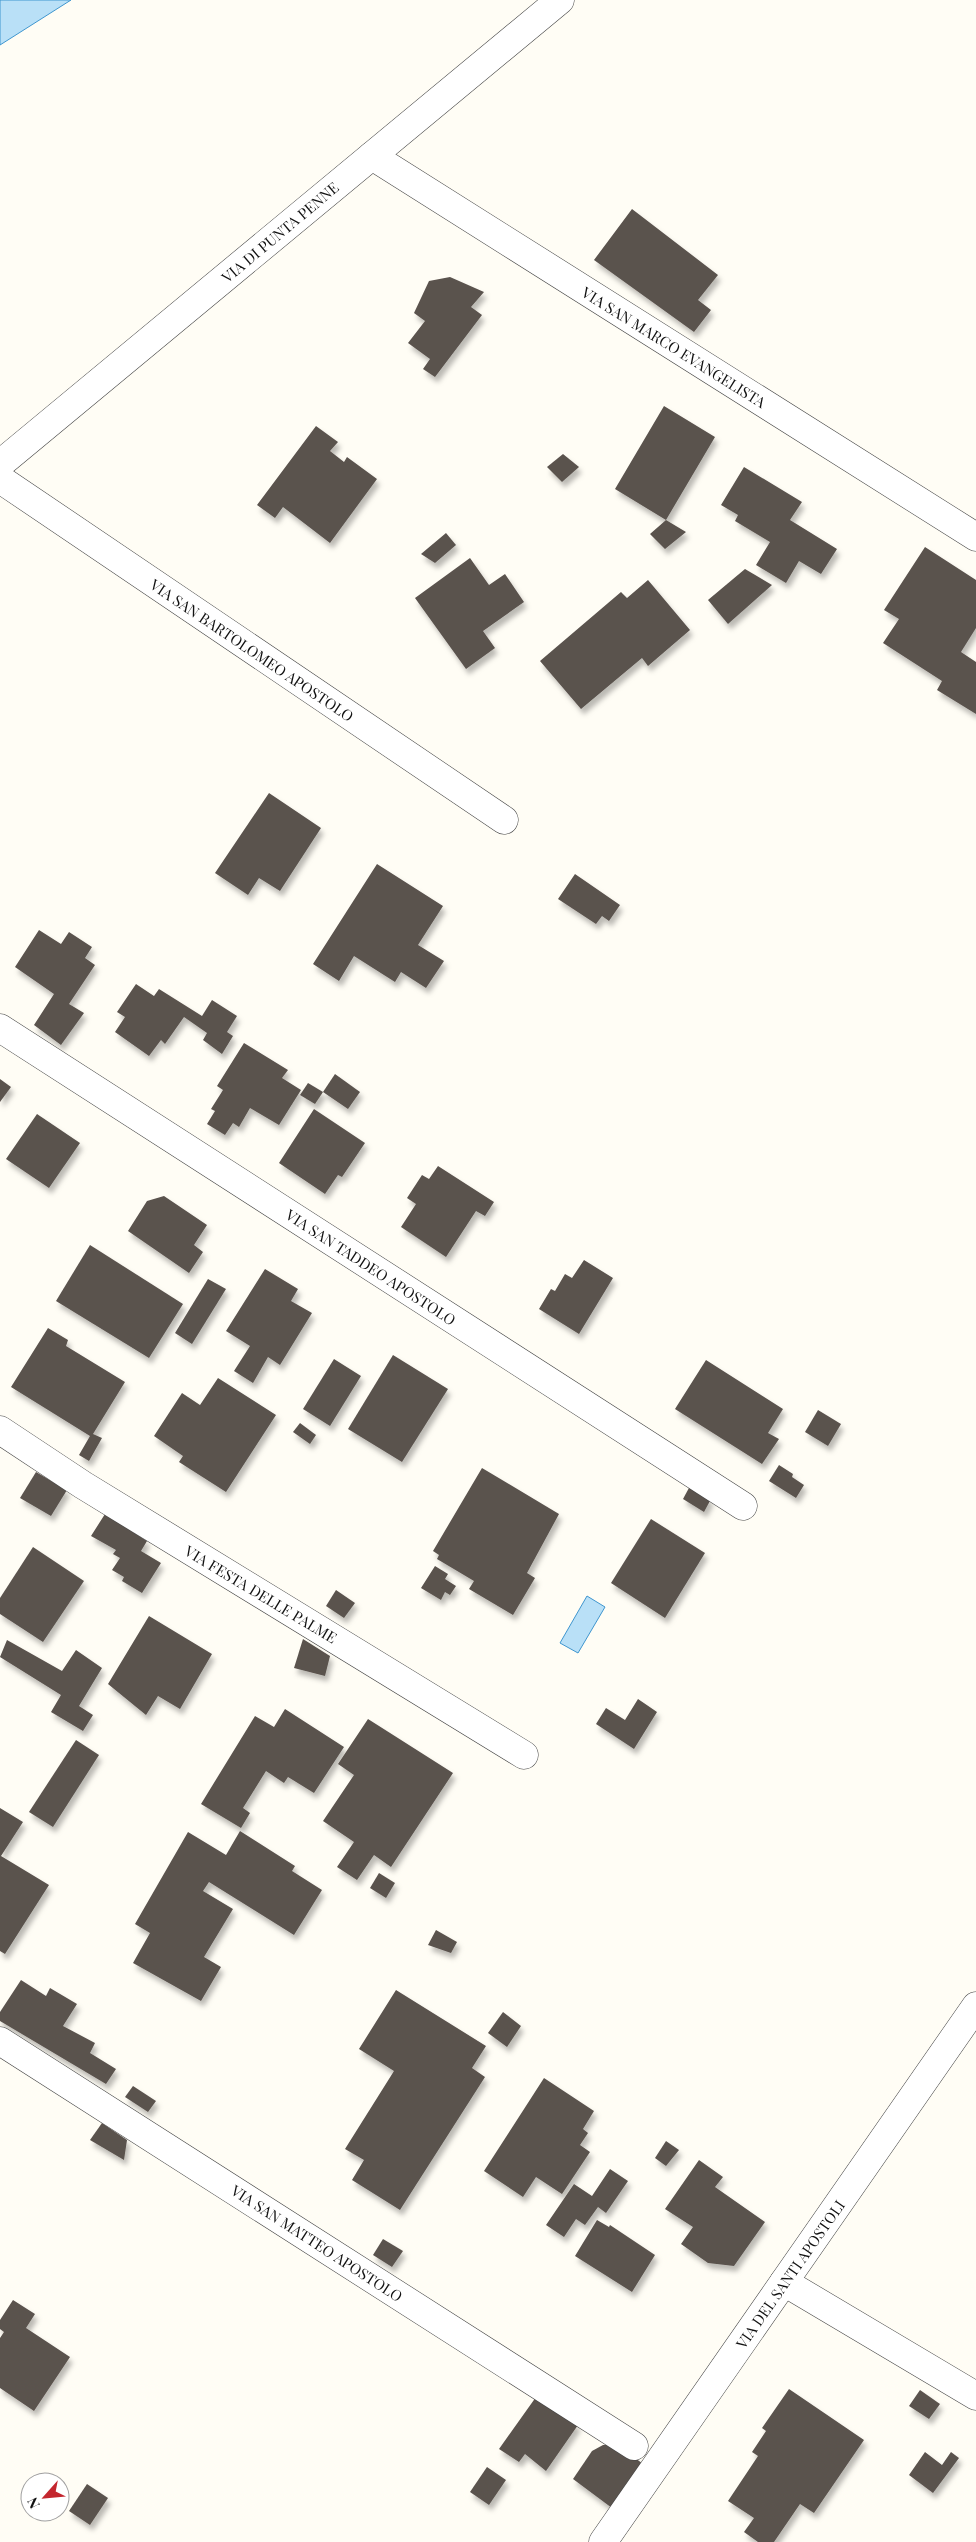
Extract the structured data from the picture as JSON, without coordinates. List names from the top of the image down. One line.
{"streets":{"street":["VIA DI PUNTA PENNE","VIA SAN MARCO EVANGELISTA","VIA SAN BARTOLOMEO APOSTOLO","VIA SAN TADDEO APOSTOLO","VIA FESTA DELLE PALME","VIA SAN MATTEO APOSTOLO","VIA DEL SANTI APOSTOLI"]},"crossings":[["VIA DI PUNTA PENNE","VIA SAN MARCO EVANGELISTA"]],"north":"bottom left"}
